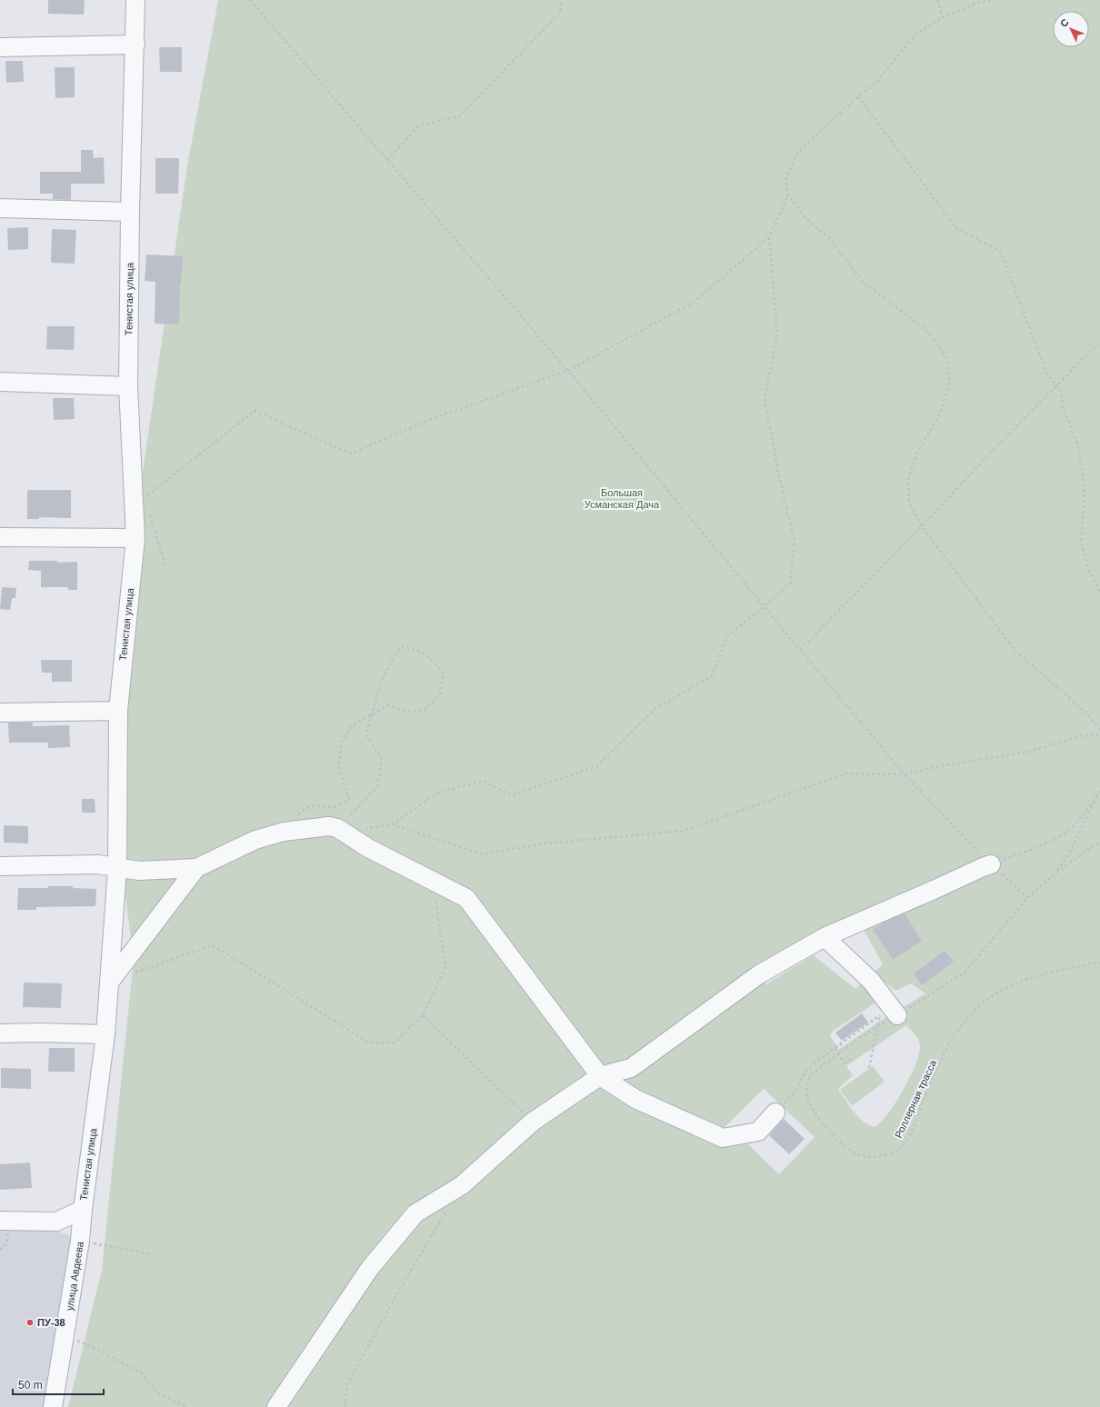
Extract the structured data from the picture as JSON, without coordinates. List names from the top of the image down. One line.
{"streets":{"street":["Тенистая улица","улица Авдеева"],"path":["Роллерная трасса"]},"crossings":[["Тенистая улица","улица Авдеева"]],"parks":["Большая Усманская Дача"],"places":["ПУ-38"],"scale_bar":"50 m","north":"top left"}
